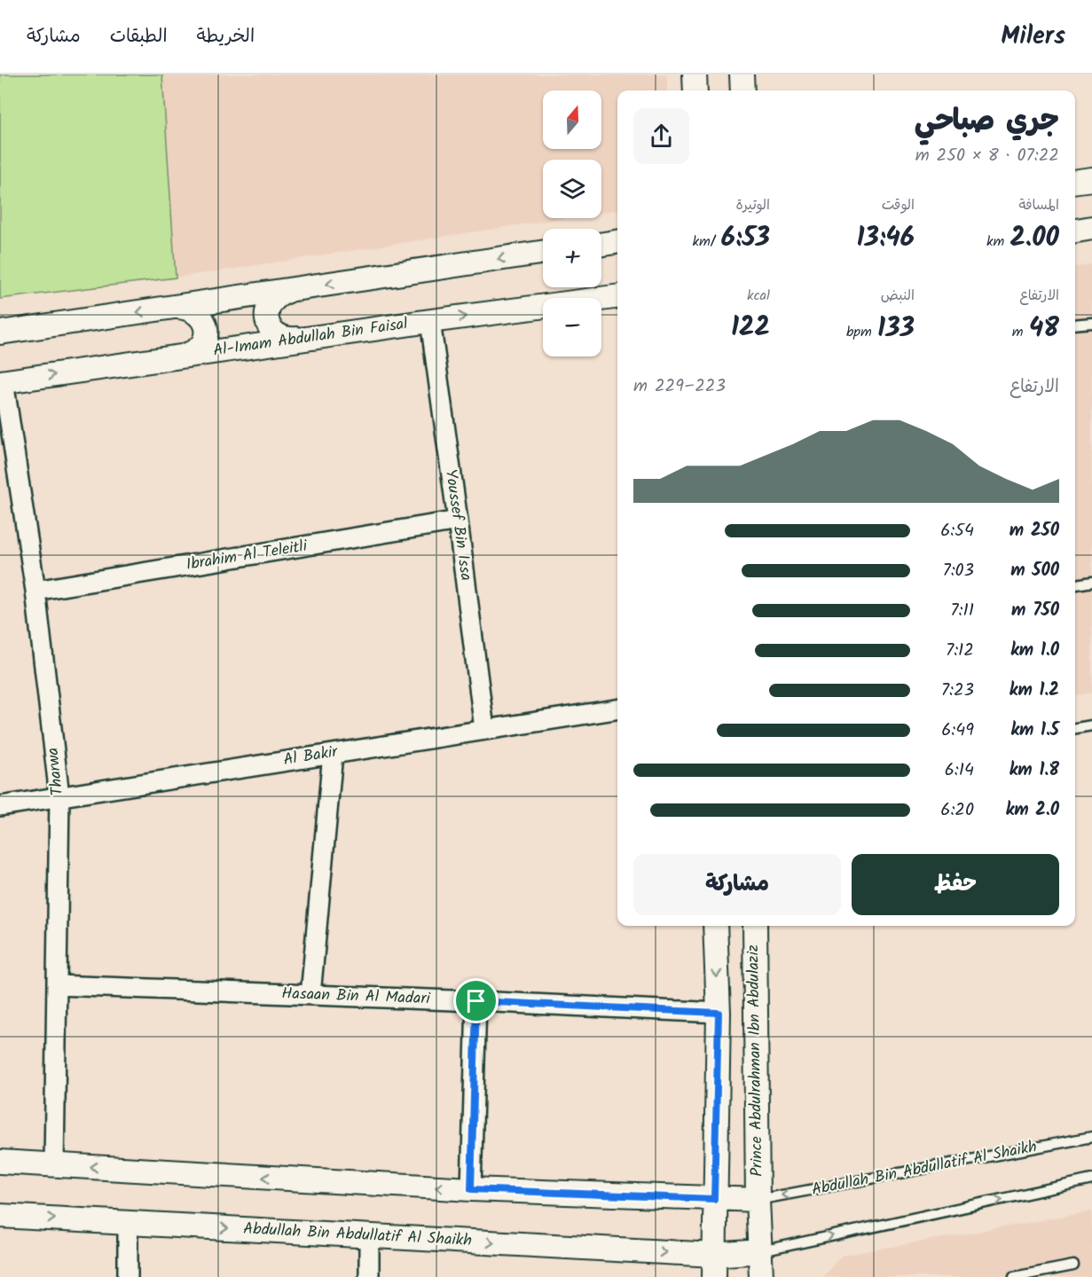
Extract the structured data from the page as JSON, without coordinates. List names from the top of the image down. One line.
{"streets":{"street":["Al-Imam Abdullah Bin Faisal","Youssef Bin Issa","Ibrahim Al Teleitli","Al Bakir","Tharwa","Hasaan Bin Al Madari","Prince Abdulrahman Ibn Abdulaziz","Abdullah Bin Abdullatif Al Shaikh"]},"crossings":[["Al-Imam Abdullah Bin Faisal","Youssef Bin Issa"],["Al-Imam Abdullah Bin Faisal","Tharwa"],["Youssef Bin Issa","Ibrahim Al Teleitli"],["Youssef Bin Issa","Al Bakir"],["Ibrahim Al Teleitli","Tharwa"],["Al Bakir","Tharwa"],["Tharwa","Hasaan Bin Al Madari"],["Prince Abdulrahman Ibn Abdulaziz","Abdullah Bin Abdullatif Al Shaikh"]],"north":"top","page":{"header":"Milers","nav":["الخريطة","الطبقات","مشاركة"],"map_buttons":["+","−"],"heading":["جري صباحي","07:22 · 8 × 250 m"],"stats":[["المسافة","2.00 km"],["الوقت","13:46"],["الوتيرة","6:53 /km"],["الارتفاع","48 m"],["النبض","133 bpm"],["kcal","122"]],"chart":["الارتفاع","223–229 m"],"list":[{"name":"250 m","note":"6:54"},{"name":"500 m","note":"7:03"},{"name":"750 m","note":"7:11"},{"name":"1.0 km","note":"7:12"},{"name":"1.2 km","note":"7:23"},{"name":"1.5 km","note":"6:49"},{"name":"1.8 km","note":"6:14"},{"name":"2.0 km","note":"6:20"}],"buttons":["حفظ","مشاركة"]}}
